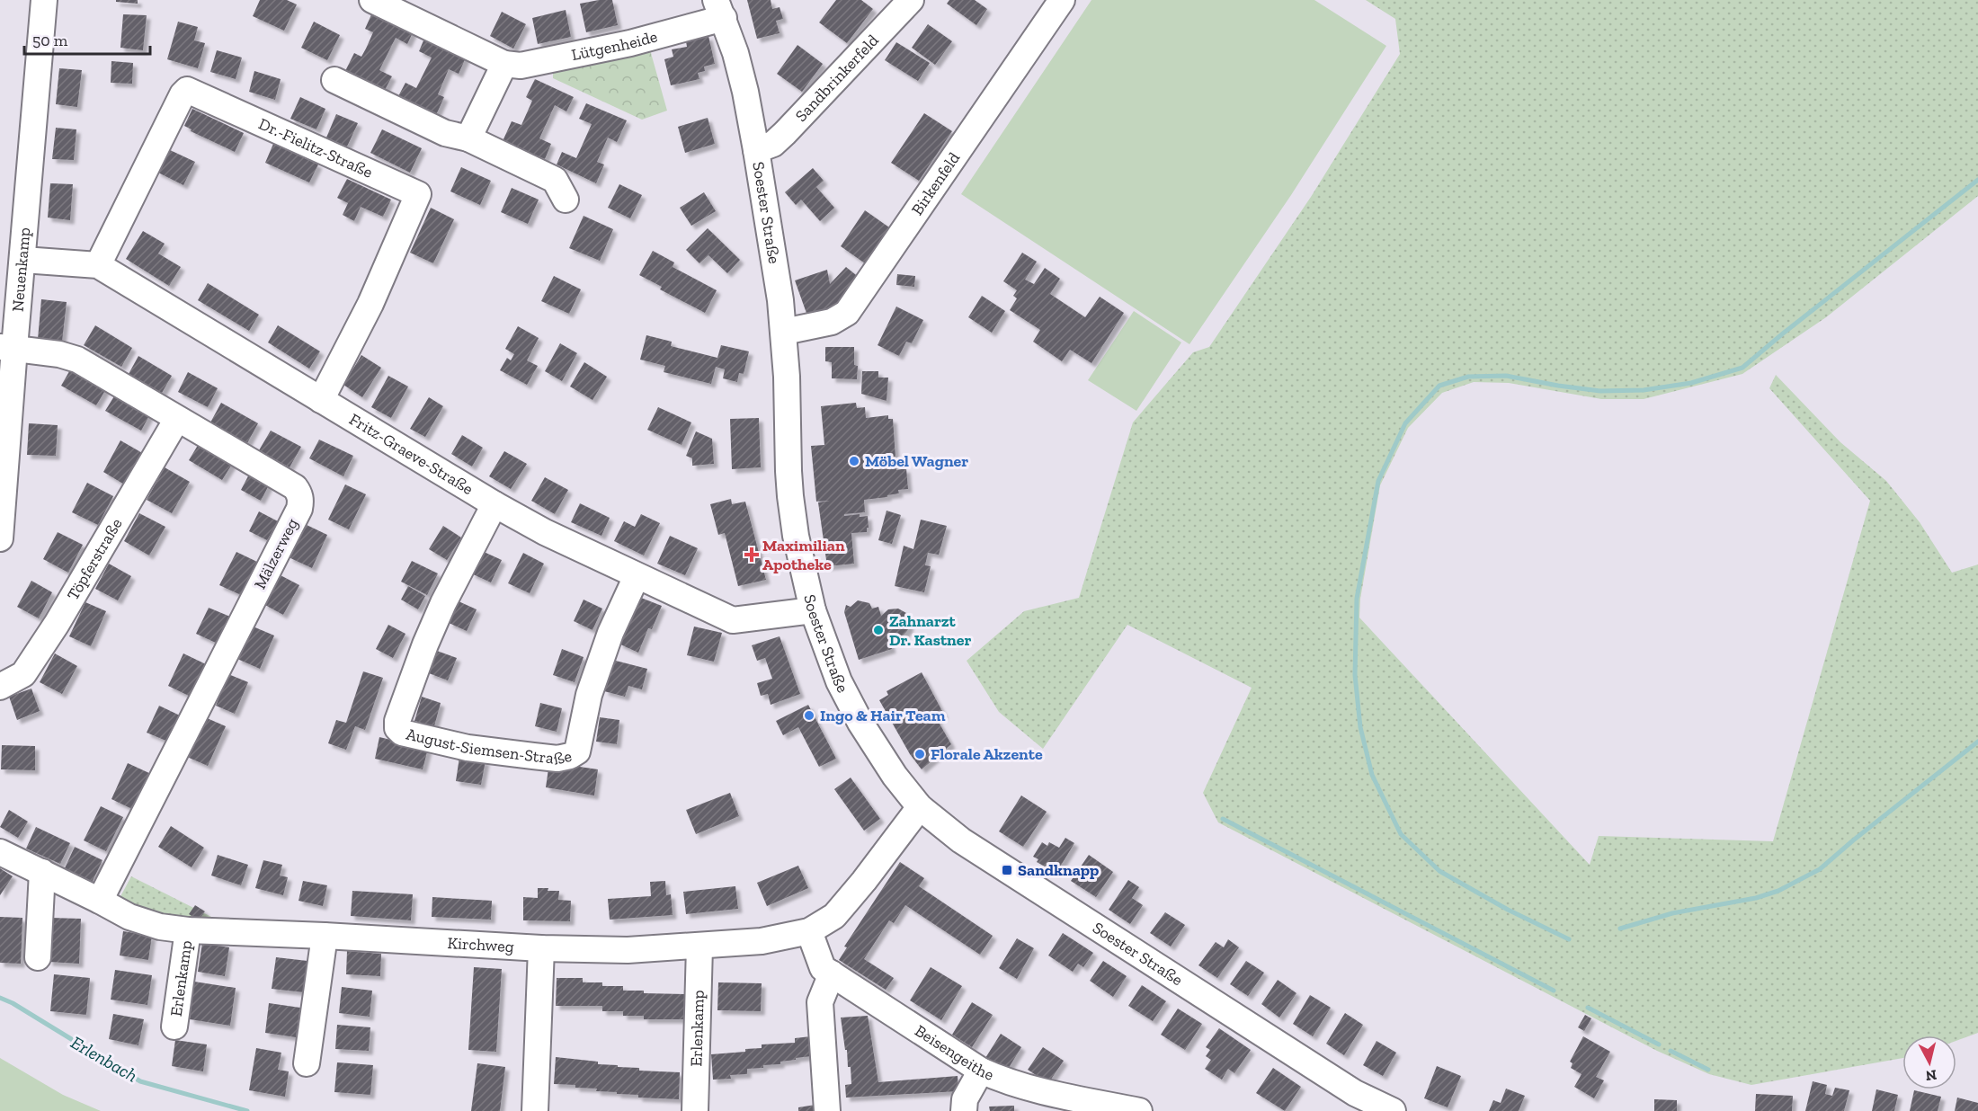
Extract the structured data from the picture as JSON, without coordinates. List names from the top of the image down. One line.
{"streets":{"street":["Lütgenheide","Sandbrinkerfeld","Dr.-Fielitz-Straße","Birkenfeld","Soester Straße","Neuenkamp","Fritz-Graeve-Straße","Mälzerweg","Töpferstraße","August-Siemsen-Straße","Kirchweg","Erlenkamp","Beisengeithe"]},"crossings":[["Lütgenheide","Soester Straße"],["Sandbrinkerfeld","Soester Straße"],["Dr.-Fielitz-Straße","Fritz-Graeve-Straße"],["Birkenfeld","Soester Straße"],["Soester Straße","Fritz-Graeve-Straße"],["Soester Straße","Kirchweg"],["Neuenkamp","Fritz-Graeve-Straße"],["Neuenkamp","Mälzerweg"],["Fritz-Graeve-Straße","August-Siemsen-Straße"],["Mälzerweg","Töpferstraße"],["Mälzerweg","Kirchweg"],["Kirchweg","Erlenkamp"],["Kirchweg","Beisengeithe"]],"water":["Erlenbach"],"places":{"other":["Möbel Wagner","Zahnarzt Dr. Kastner","Ingo & Hair Team","Florale Akzente"],"health":["Maximilian Apotheke"],"transit":["Sandknapp"]},"scale_bar":"50 m","north":"bottom"}
